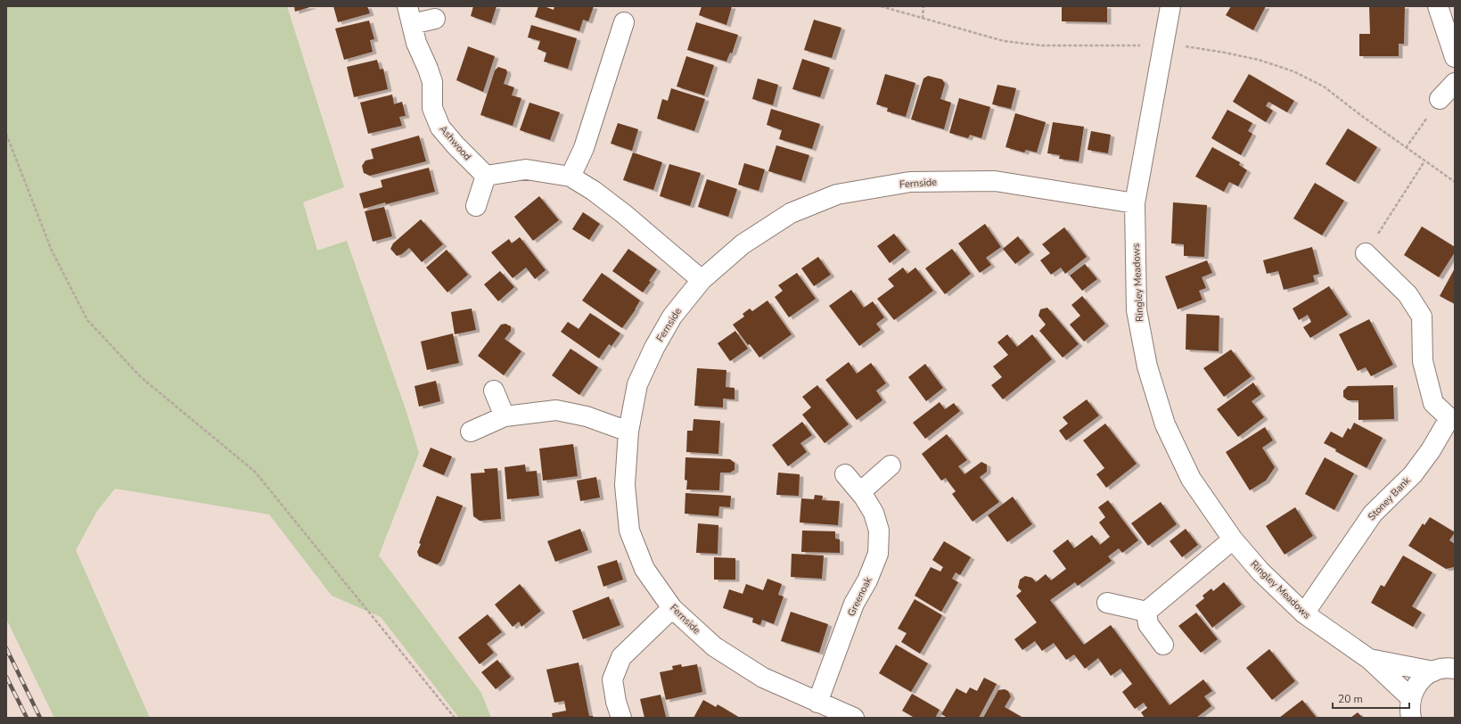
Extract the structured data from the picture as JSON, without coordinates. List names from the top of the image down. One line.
{"streets":{"street":["Ashwood","Fernside","Ringley Meadows","Stoney Bank","Greenoak"]},"crossings":[["Fernside","Ringley Meadows"],["Fernside","Greenoak"],["Ringley Meadows","Stoney Bank"]],"scale_bar":"20 m"}
